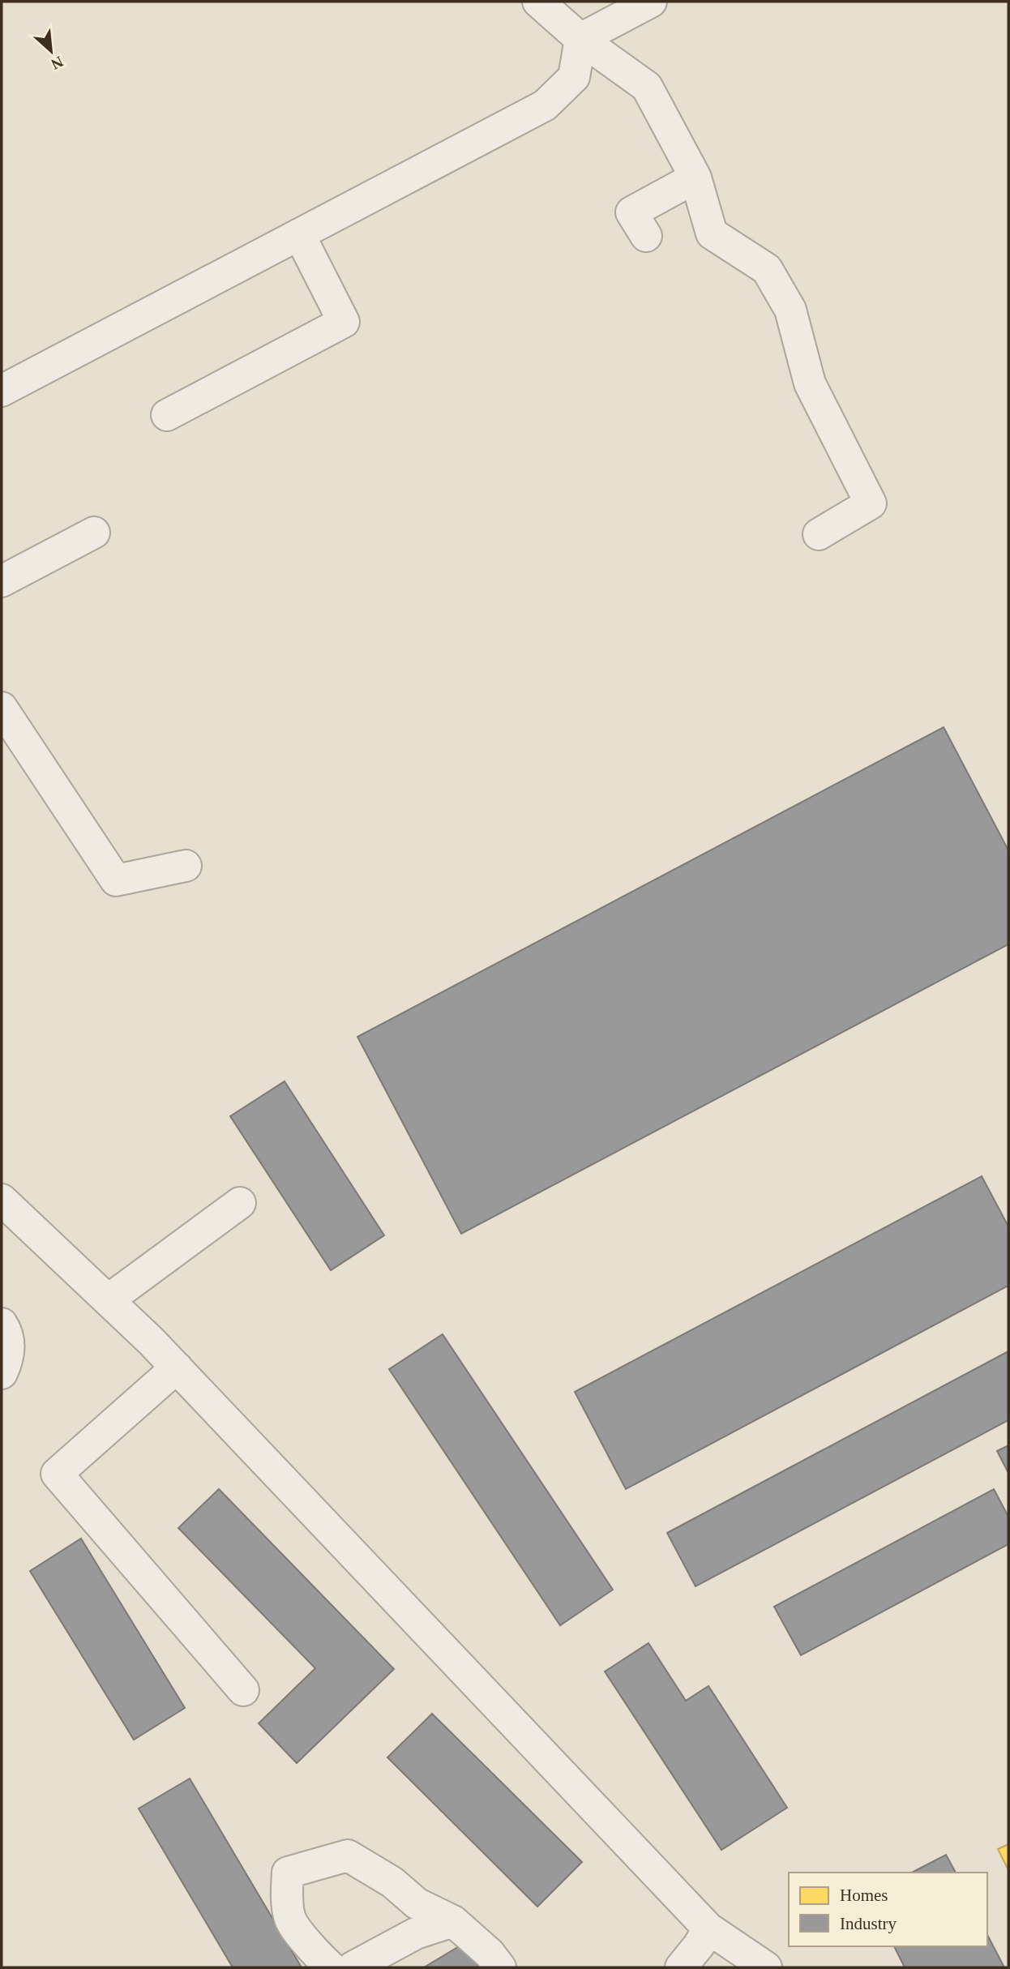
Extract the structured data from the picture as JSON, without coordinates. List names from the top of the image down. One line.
{"legend":["Homes","Industry"],"north":"bottom right"}
